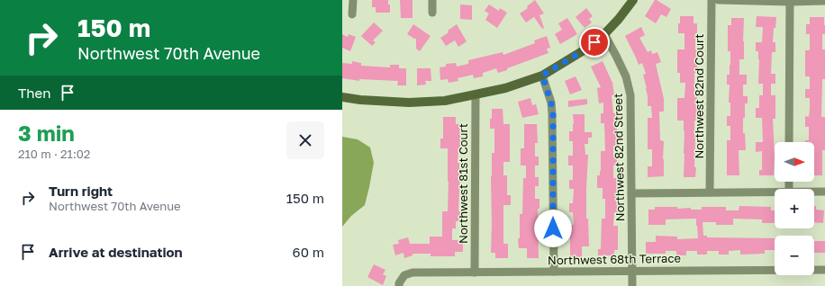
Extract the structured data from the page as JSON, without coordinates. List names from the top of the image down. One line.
{"streets":{"street":["Northwest 82nd Court","Northwest 82nd Street","Northwest 81st Court","Northwest 68th Terrace"]},"crossings":[["Northwest 82nd Street","Northwest 68th Terrace"],["Northwest 81st Court","Northwest 68th Terrace"]],"north":"right","page":{"turn":["150 m","Northwest 70th Avenue"],"then":"Then","heading":["3 min","210 m · 21:02"],"map_buttons":["+","−"],"list":[{"name":"Turn right","note":"Northwest 70th Avenue","value":"150 m"},{"name":"Arrive at destination","value":"60 m"}]}}
